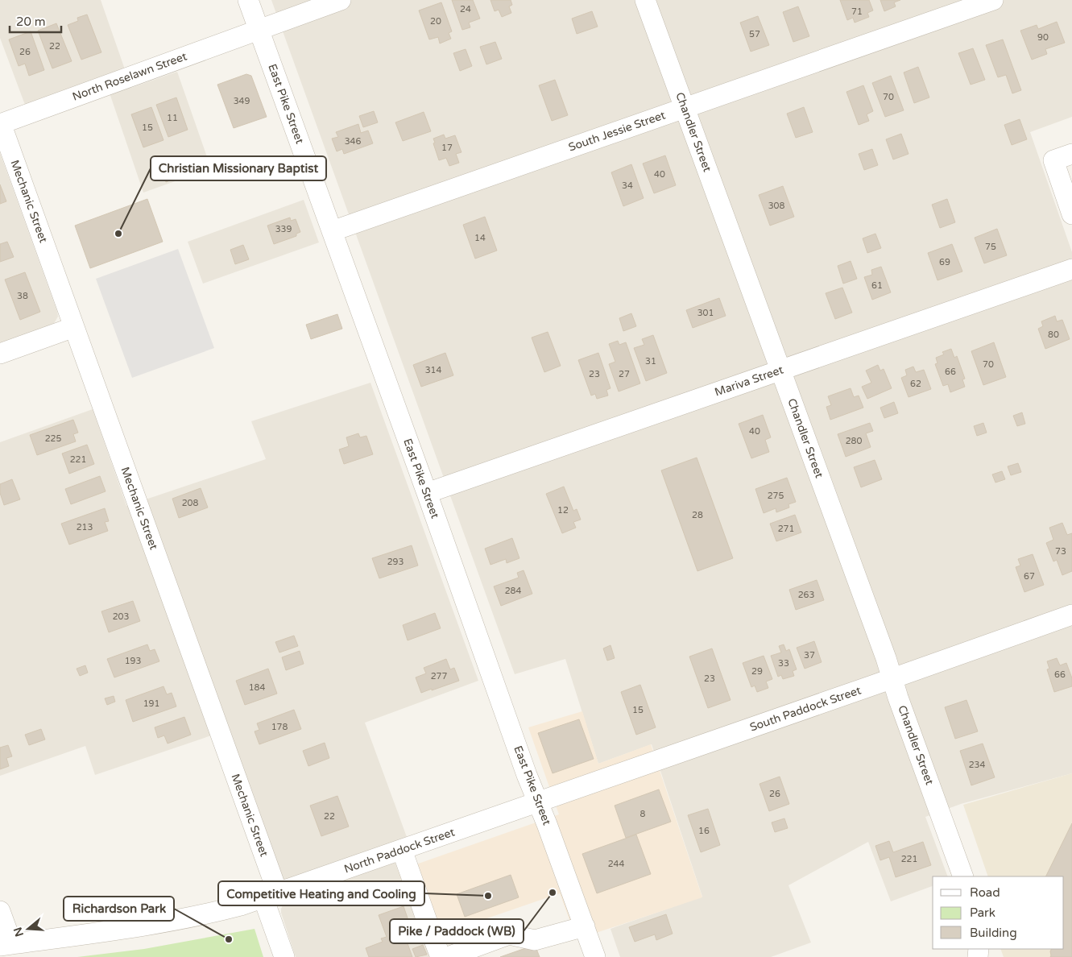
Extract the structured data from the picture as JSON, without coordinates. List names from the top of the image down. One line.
{"streets":{"street":["North Roselawn Street","East Pike Street","South Jessie Street","Chandler Street","Mechanic Street","Mariva Street","South Paddock Street","North Paddock Street"]},"crossings":[["North Roselawn Street","East Pike Street"],["North Roselawn Street","Mechanic Street"],["East Pike Street","South Jessie Street"],["East Pike Street","Mariva Street"],["East Pike Street","South Paddock Street"],["East Pike Street","North Paddock Street"],["South Jessie Street","Chandler Street"],["Chandler Street","Mariva Street"],["Chandler Street","South Paddock Street"],["Mechanic Street","North Paddock Street"],["South Paddock Street","North Paddock Street"]],"places":["Christian Missionary Baptist","Pike / Paddock (WB)","Competitive Heating and Cooling","Richardson Park"],"house_numbers":["24","71","20","57","90","22","26","70","349","11","15","346","17","40","34","308","339","14","75","69","61","38","301","80","31","70","314","66","23","27","62","40","225","280","221","275","208","12","28","213","271","73","293","67","284","263","203","37","193","33","29","66","277","23","184","191","15","178","234","26","8","22","16","221","244"],"legend":["Road","Park","Building"],"scale_bar":"20 m","north":"left"}
